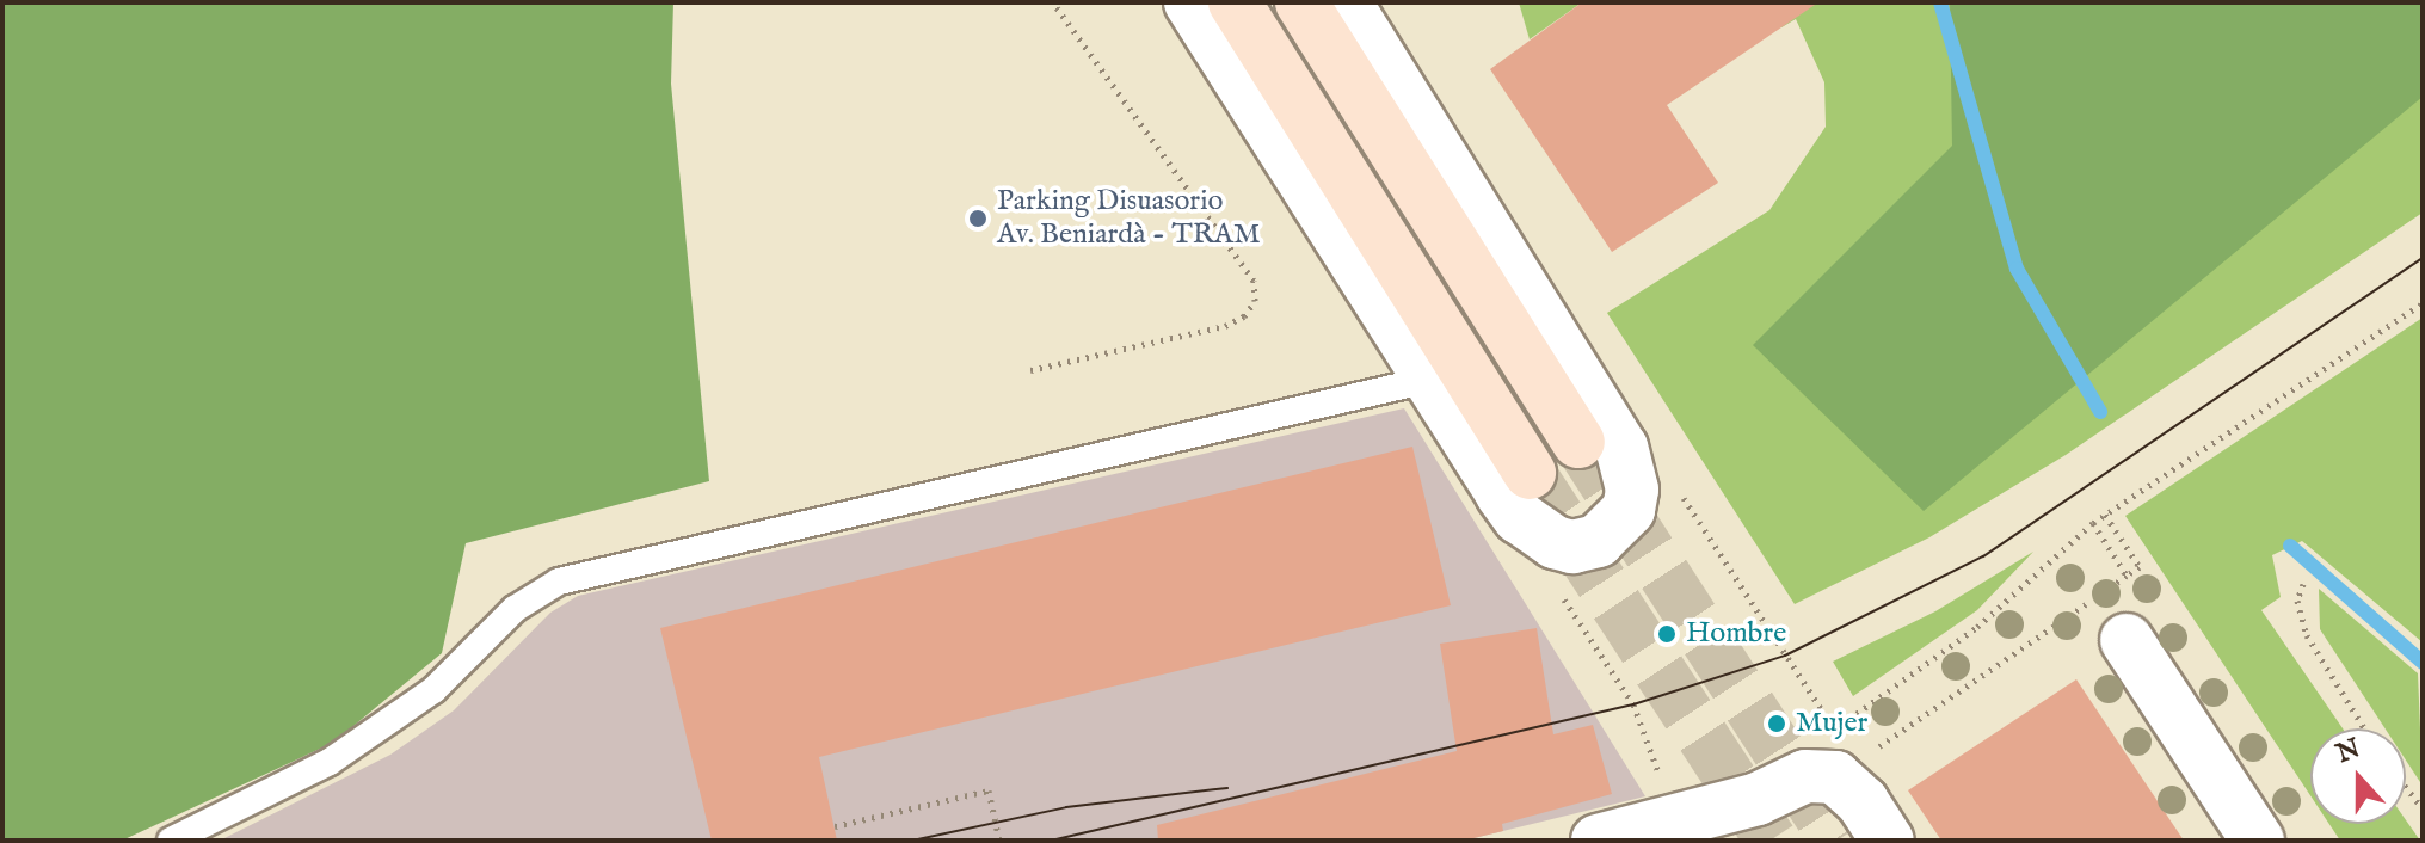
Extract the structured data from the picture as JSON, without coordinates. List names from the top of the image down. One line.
{"places":["Parking Disuasorio Av. Beniardà - TRAM","Hombre","Mujer"],"north":"top"}
